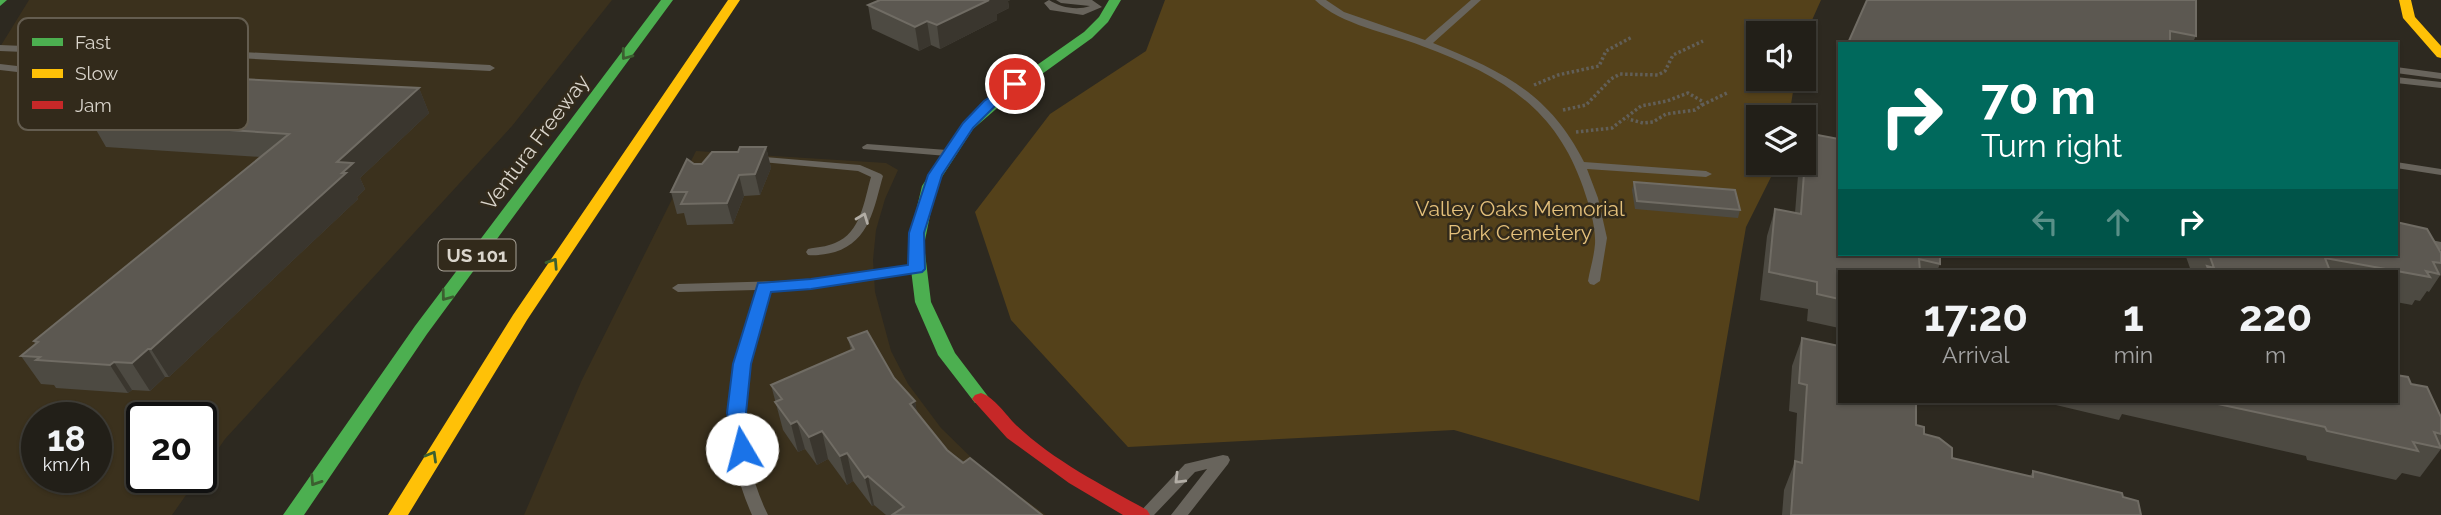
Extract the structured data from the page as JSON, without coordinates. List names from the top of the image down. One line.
{"streets":{"main road":["Ventura Freeway","US 101"]},"parks":["Valley Oaks Memorial Park Cemetery"],"legend":["Fast","Slow","Jam"],"page":{"turn":["70 m","Turn right"],"eta":["17:20","Arrival","1","min","220","m"],"speed":"18 km/h","limit":"20"}}
